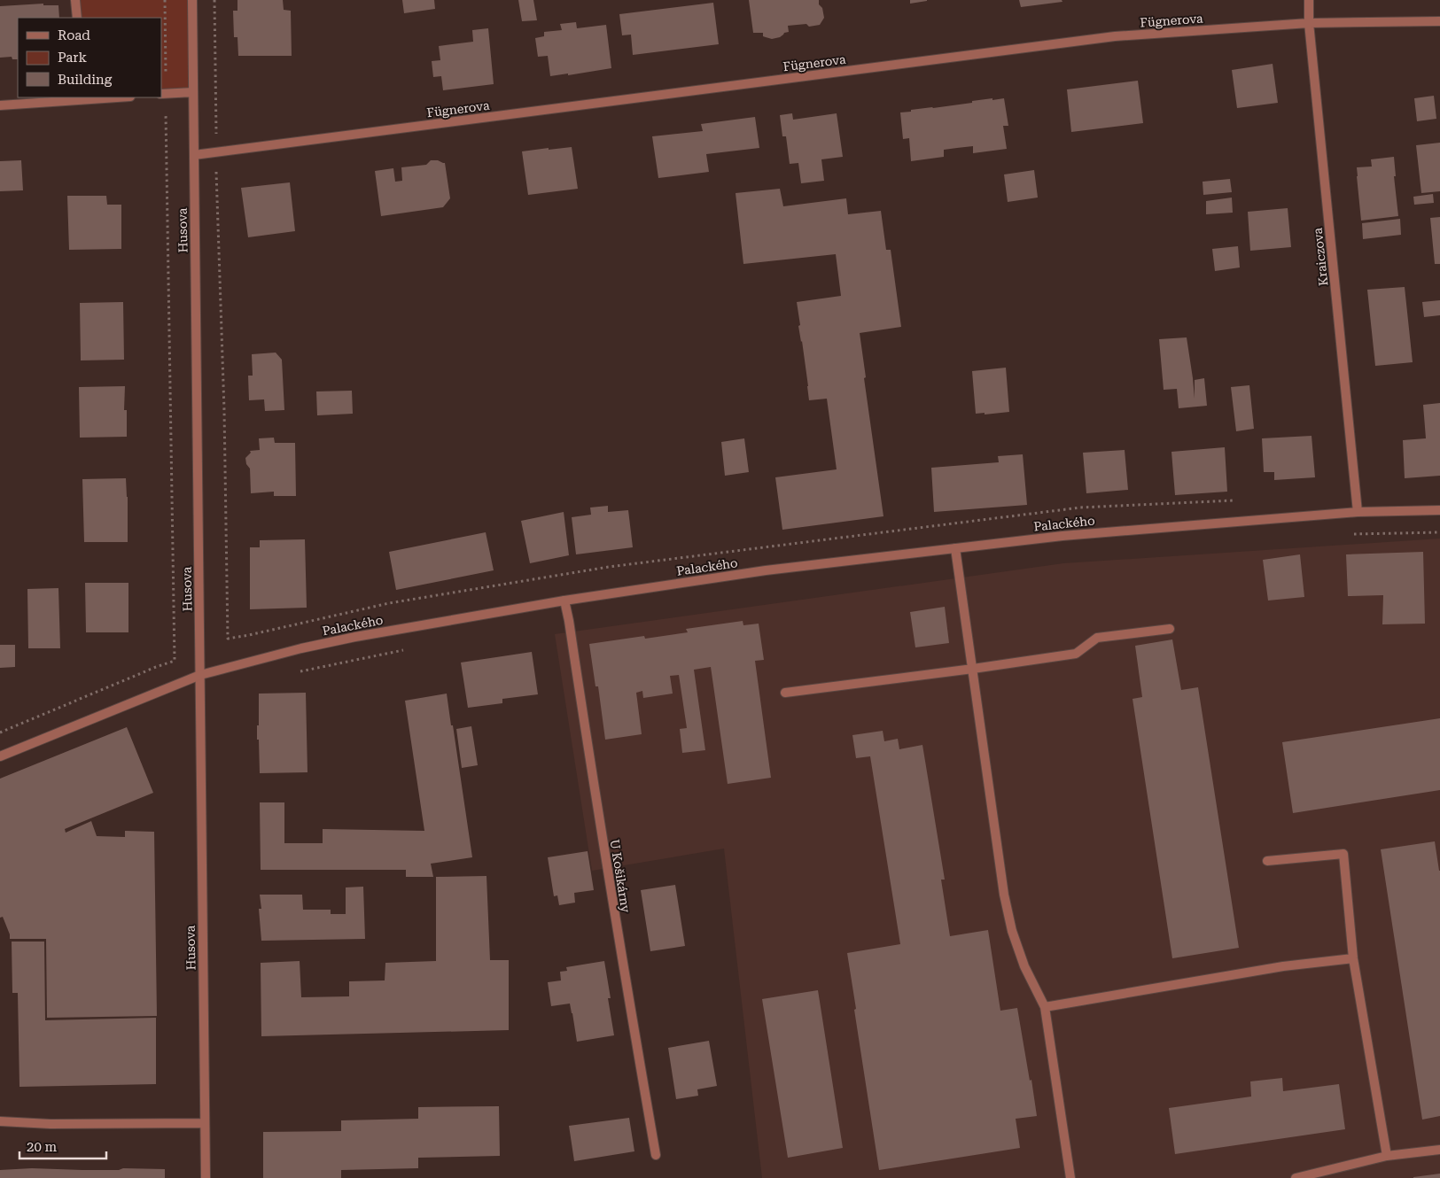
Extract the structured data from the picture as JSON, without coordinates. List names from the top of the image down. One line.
{"streets":{"street":["Fügnerova","Husova","Kraiczova","Palackého","U Košikárny"]},"crossings":[["Fügnerova","Husova"],["Fügnerova","Kraiczova"],["Husova","Palackého"],["Kraiczova","Palackého"],["Palackého","U Košikárny"]],"legend":["Road","Park","Building"],"scale_bar":"20 m"}
